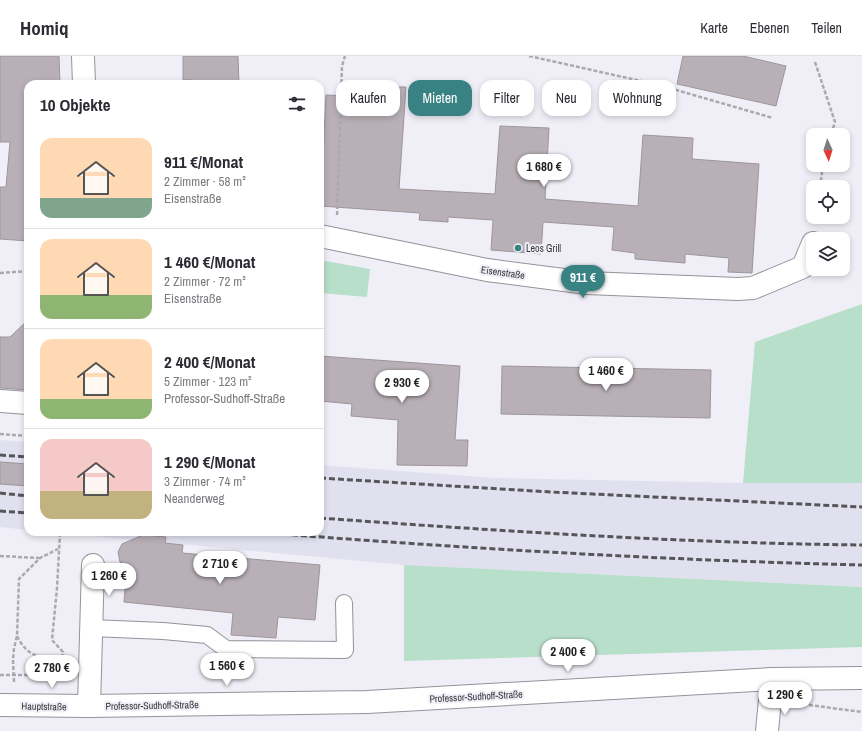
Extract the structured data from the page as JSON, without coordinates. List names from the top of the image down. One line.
{"streets":{"street":["Eisenstraße","Professor-Sudhoff-Straße","Hauptstraße"]},"crossings":[["Professor-Sudhoff-Straße","Hauptstraße"]],"places":["Leos Grill"],"north":"bottom","page":{"header":"Homiq","nav":["Karte","Ebenen","Teilen"],"chip":["Kaufen","Mieten","Filter","Neu","Wohnung"],"heading":"10 Objekte","list":[{"name":"911 €/Monat","note":"2 Zimmer · 58 m² · Eisenstraße"},{"name":"1 460 €/Monat","note":"2 Zimmer · 72 m² · Eisenstraße"},{"name":"2 400 €/Monat","note":"5 Zimmer · 123 m² · Professor-Sudhoff-Straße"},{"name":"1 290 €/Monat","note":"3 Zimmer · 74 m² · Neanderweg"}],"price":["1 680 €","911 €","1 460 €","2 930 €","2 710 €","1 260 €","2 400 €","1 560 €","2 780 €","1 290 €"]}}
